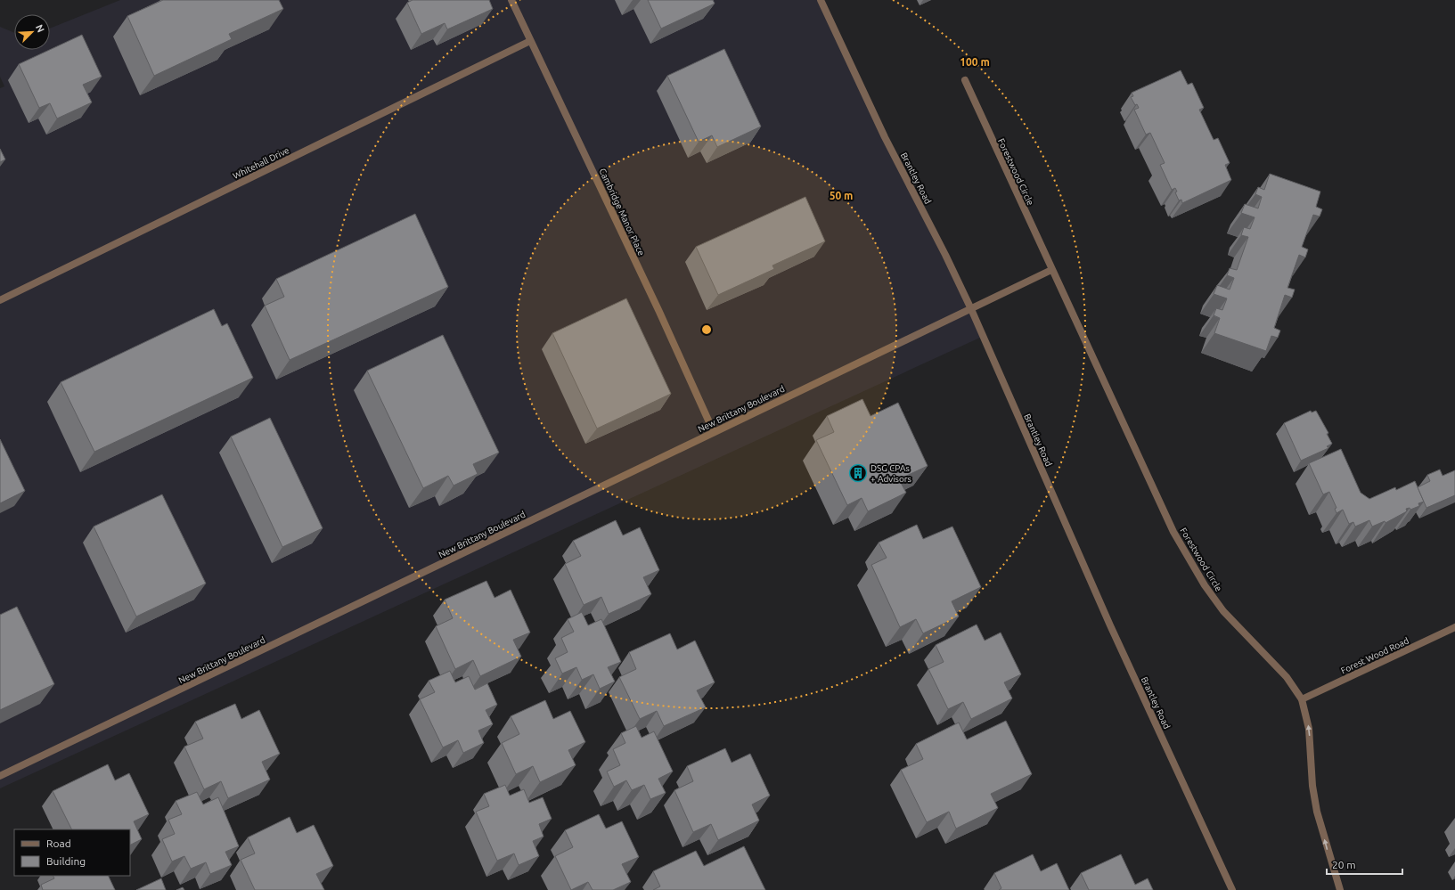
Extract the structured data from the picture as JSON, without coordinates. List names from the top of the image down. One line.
{"streets":{"street":["Whitehall Drive","Forestwood Circle","Brantley Road","Cambridge Manor Place","New Brittany Boulevard","Forest Wood Road"]},"crossings":[["Whitehall Drive","Cambridge Manor Place"],["Forestwood Circle","Forest Wood Road"],["Brantley Road","New Brittany Boulevard"],["Cambridge Manor Place","New Brittany Boulevard"]],"places":{"building":["DSG CPAs + Advisors"]},"legend":["Road","Building"],"scale_bar":"20 m","north":"top right","rings":["100 m","50 m"]}
